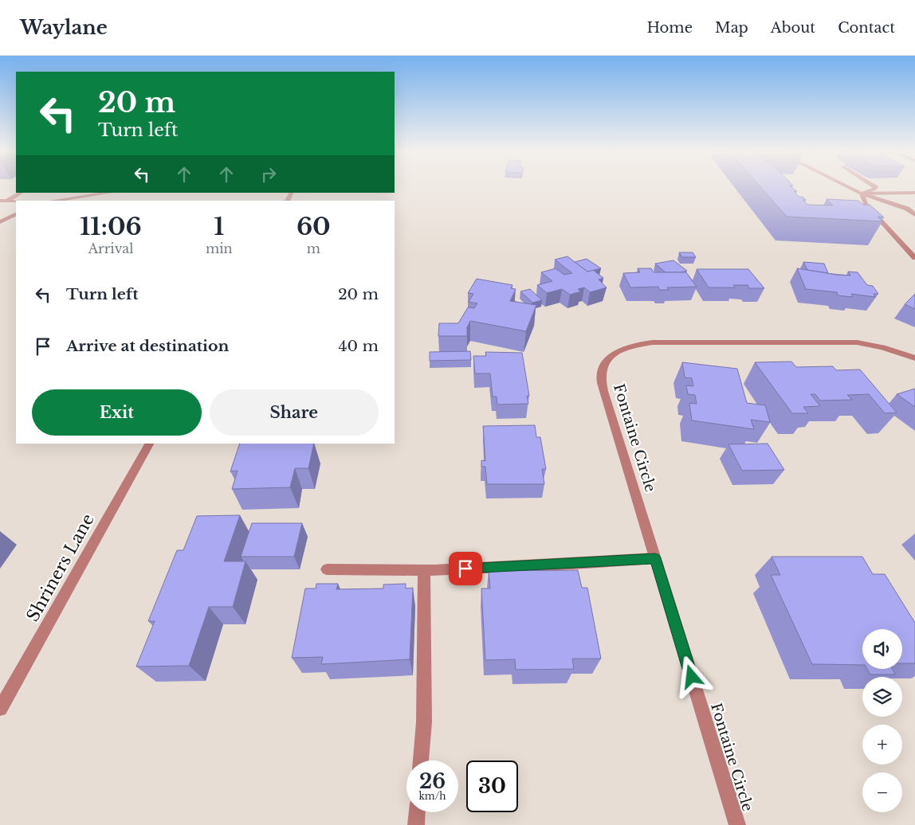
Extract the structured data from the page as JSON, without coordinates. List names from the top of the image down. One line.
{"streets":{"street":["Fontaine Circle","Shriners Lane"]},"page":{"header":"Waylane","nav":["Home","Map","About","Contact"],"turn":["20 m","Turn left"],"eta":["11:06","Arrival","1","min","60","m"],"list":[{"name":"Turn left","value":"20 m"},{"name":"Arrive at destination","value":"40 m"}],"buttons":["Exit","Share"],"map_buttons":["+","−"],"speed":"26 km/h","limit":"30"}}
